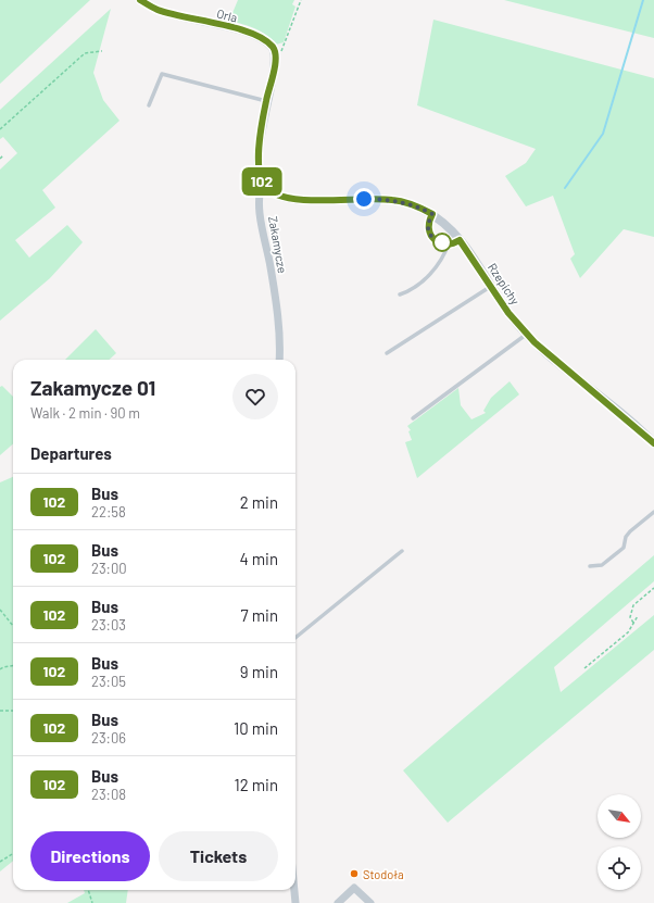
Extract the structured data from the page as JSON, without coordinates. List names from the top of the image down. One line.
{"streets":{"street":["Orla","Zakamycze","Rzepichy"]},"crossings":[["Orla","Zakamycze"],["Zakamycze","Rzepichy"]],"places":["Stodoła"],"lines":["bus line 102"],"north":"bottom right","page":{"on_map":"102","heading":[["Zakamycze 01","Walk · 2 min · 90 m"],"Departures"],"list":[{"mark":"102","name":"Bus","note":"22:58","value":"2 min"},{"mark":"102","name":"Bus","note":"23:00","value":"4 min"},{"mark":"102","name":"Bus","note":"23:03","value":"7 min"},{"mark":"102","name":"Bus","note":"23:05","value":"9 min"},{"mark":"102","name":"Bus","note":"23:06","value":"10 min"},{"mark":"102","name":"Bus","note":"23:08","value":"12 min"}],"buttons":["Directions","Tickets"]}}
